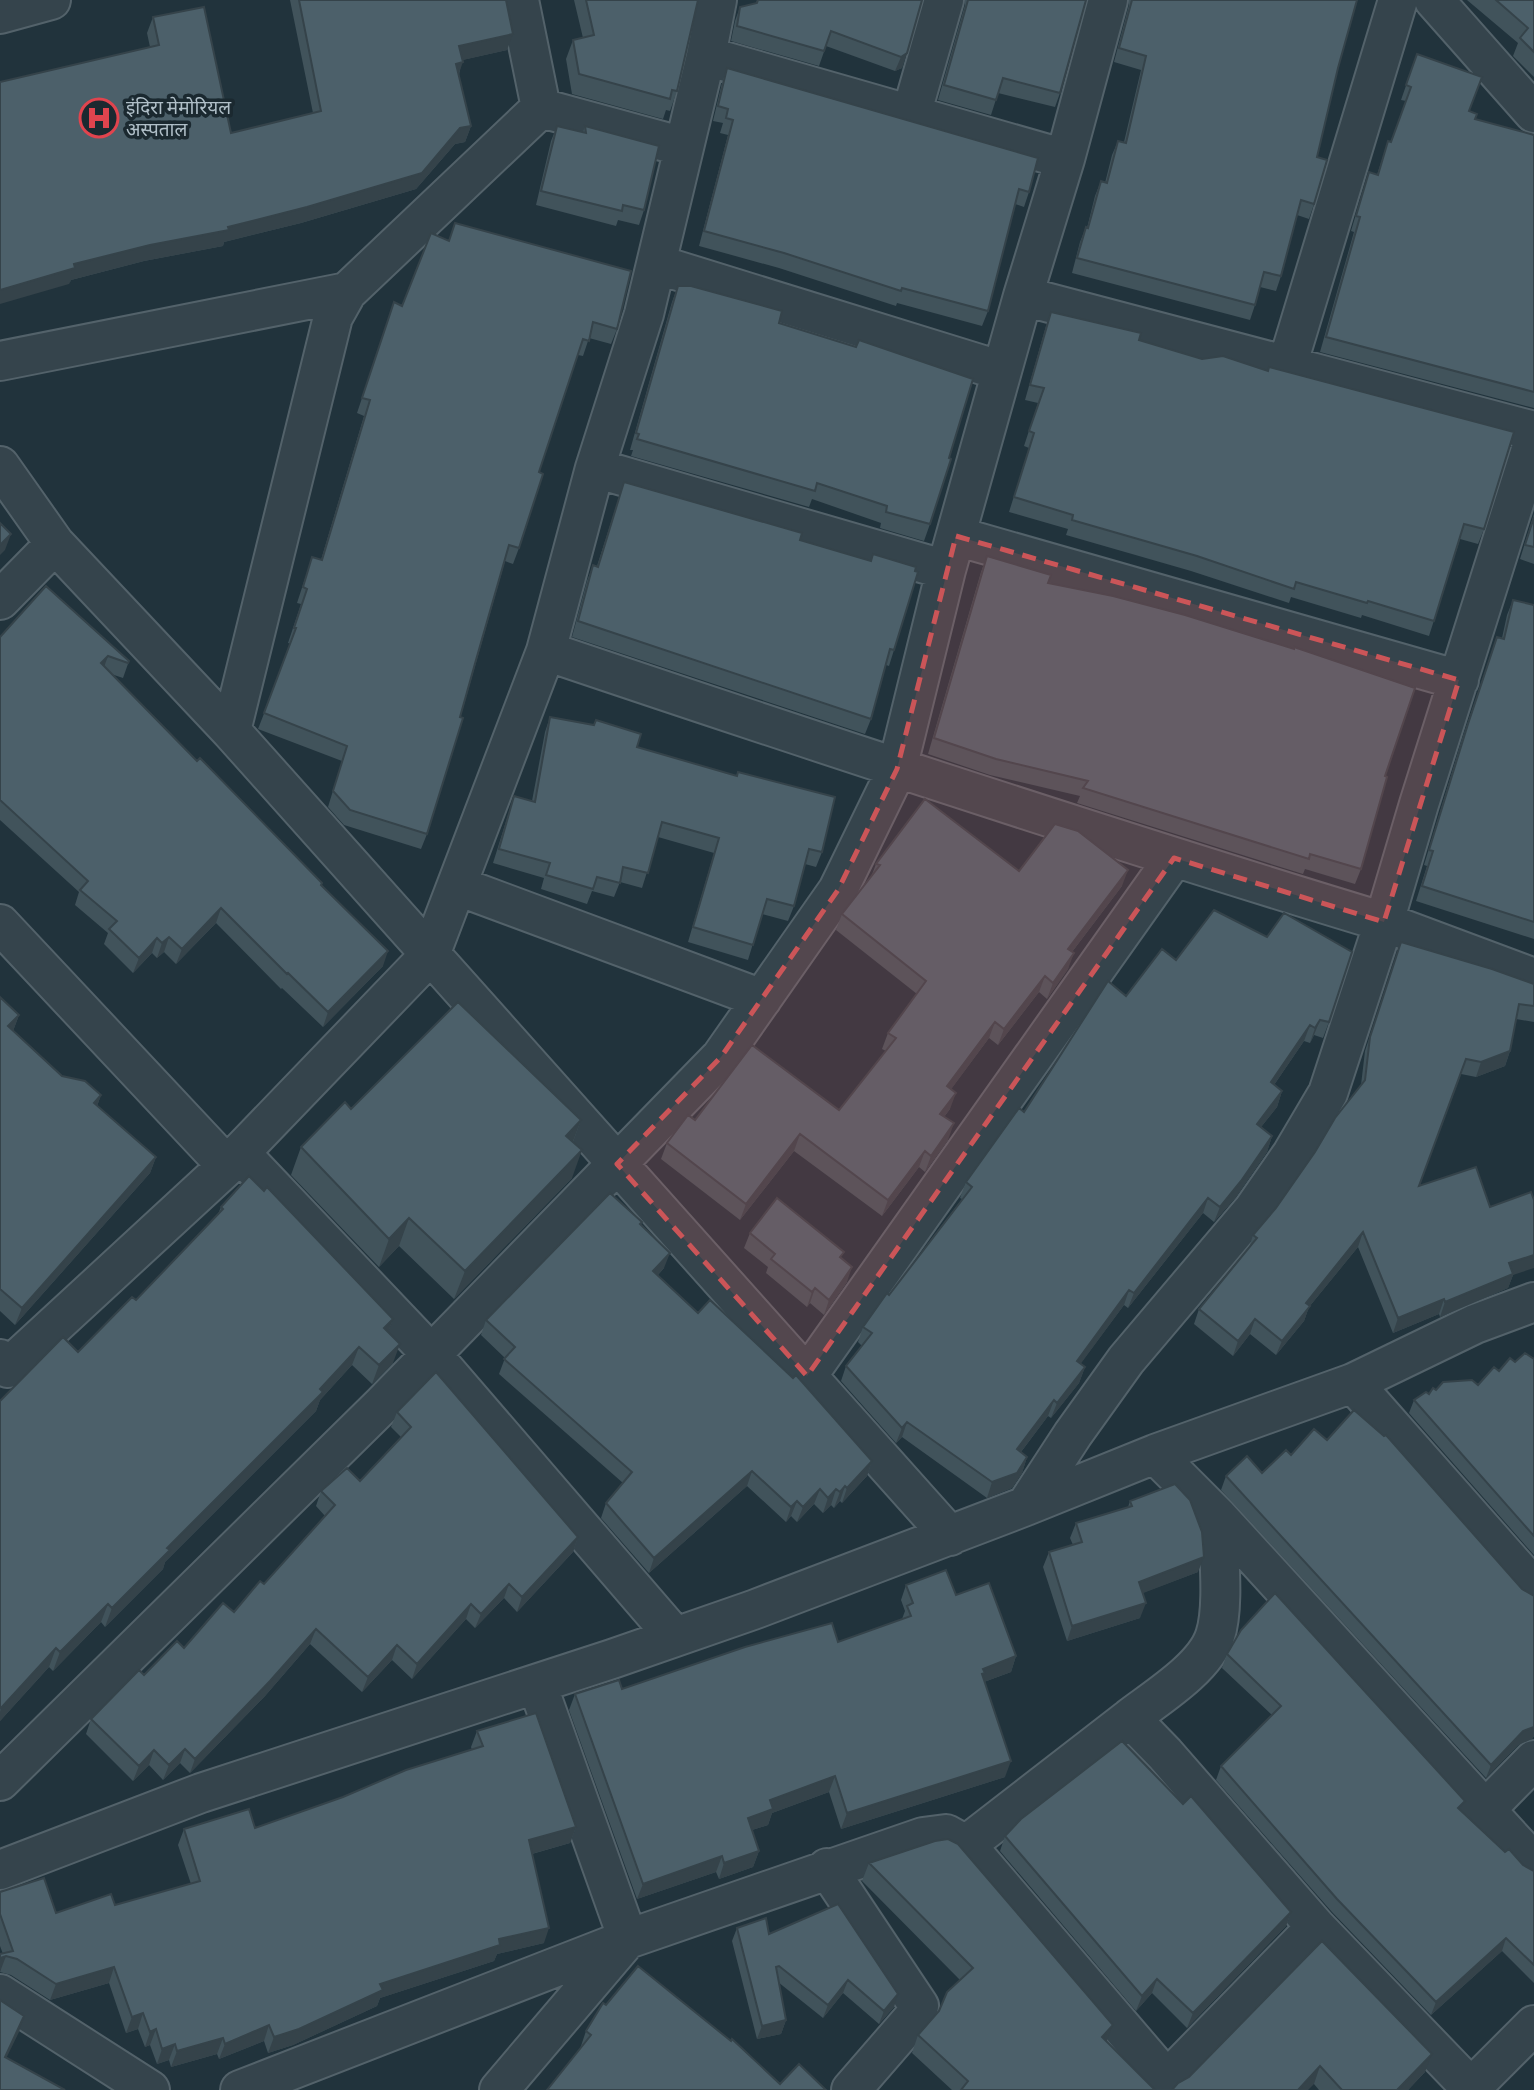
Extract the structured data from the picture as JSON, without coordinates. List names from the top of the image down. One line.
{"places":{"hospital":["इंदिरा मेमोरियल अस्पताल"]}}
